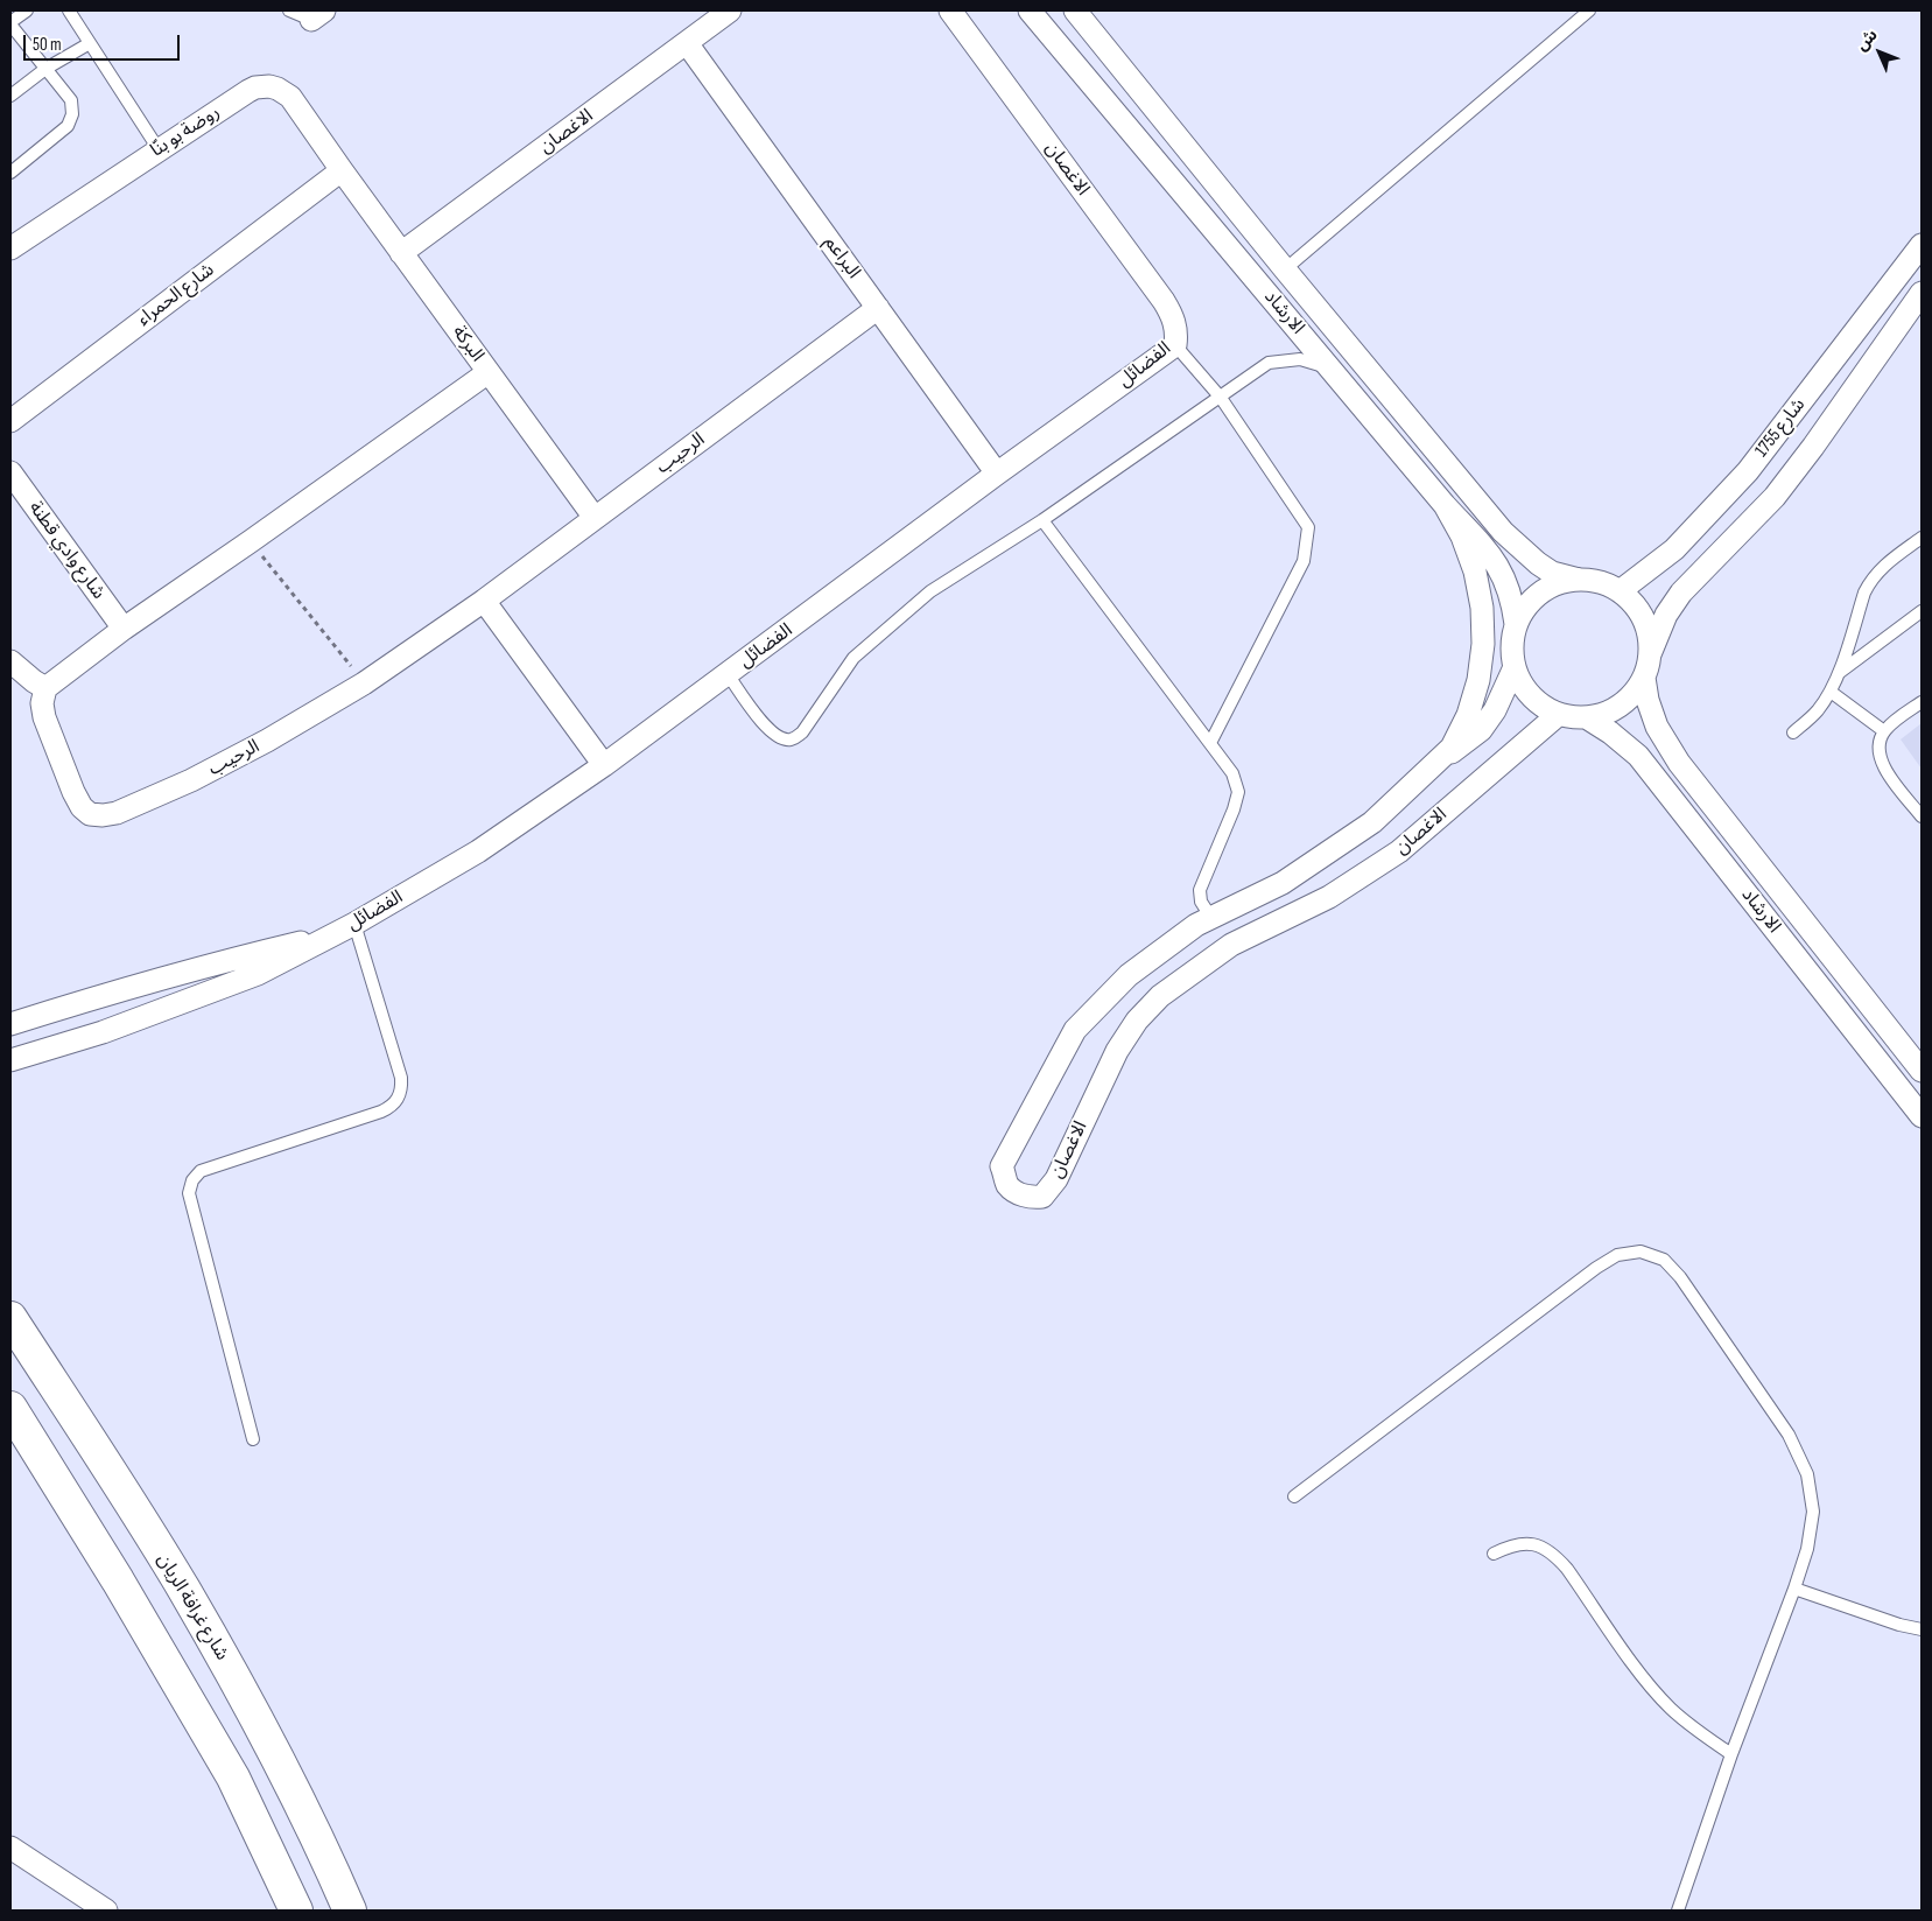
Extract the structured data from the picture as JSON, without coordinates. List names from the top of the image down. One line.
{"streets":{"main road":["شارع غرافة الريان"],"street":["روضة بو بنّا","الاغصان","البراعم","شارع الحمراء","الارشاد","البركة","الفضائل","شارع 1755","الرحيب","شارع وادي قطنة"]},"crossings":[["روضة بو بنّا","شارع الحمراء"],["روضة بو بنّا","البركة"],["الاغصان","البراعم"],["الاغصان","الارشاد"],["الاغصان","البركة"],["الاغصان","الفضائل"],["الاغصان","شارع 1755"],["البراعم","الفضائل"],["البراعم","الرحيب"],["شارع الحمراء","البركة"],["الارشاد","شارع 1755"],["البركة","الرحيب"]],"scale_bar":"50 m","north":"top left"}
